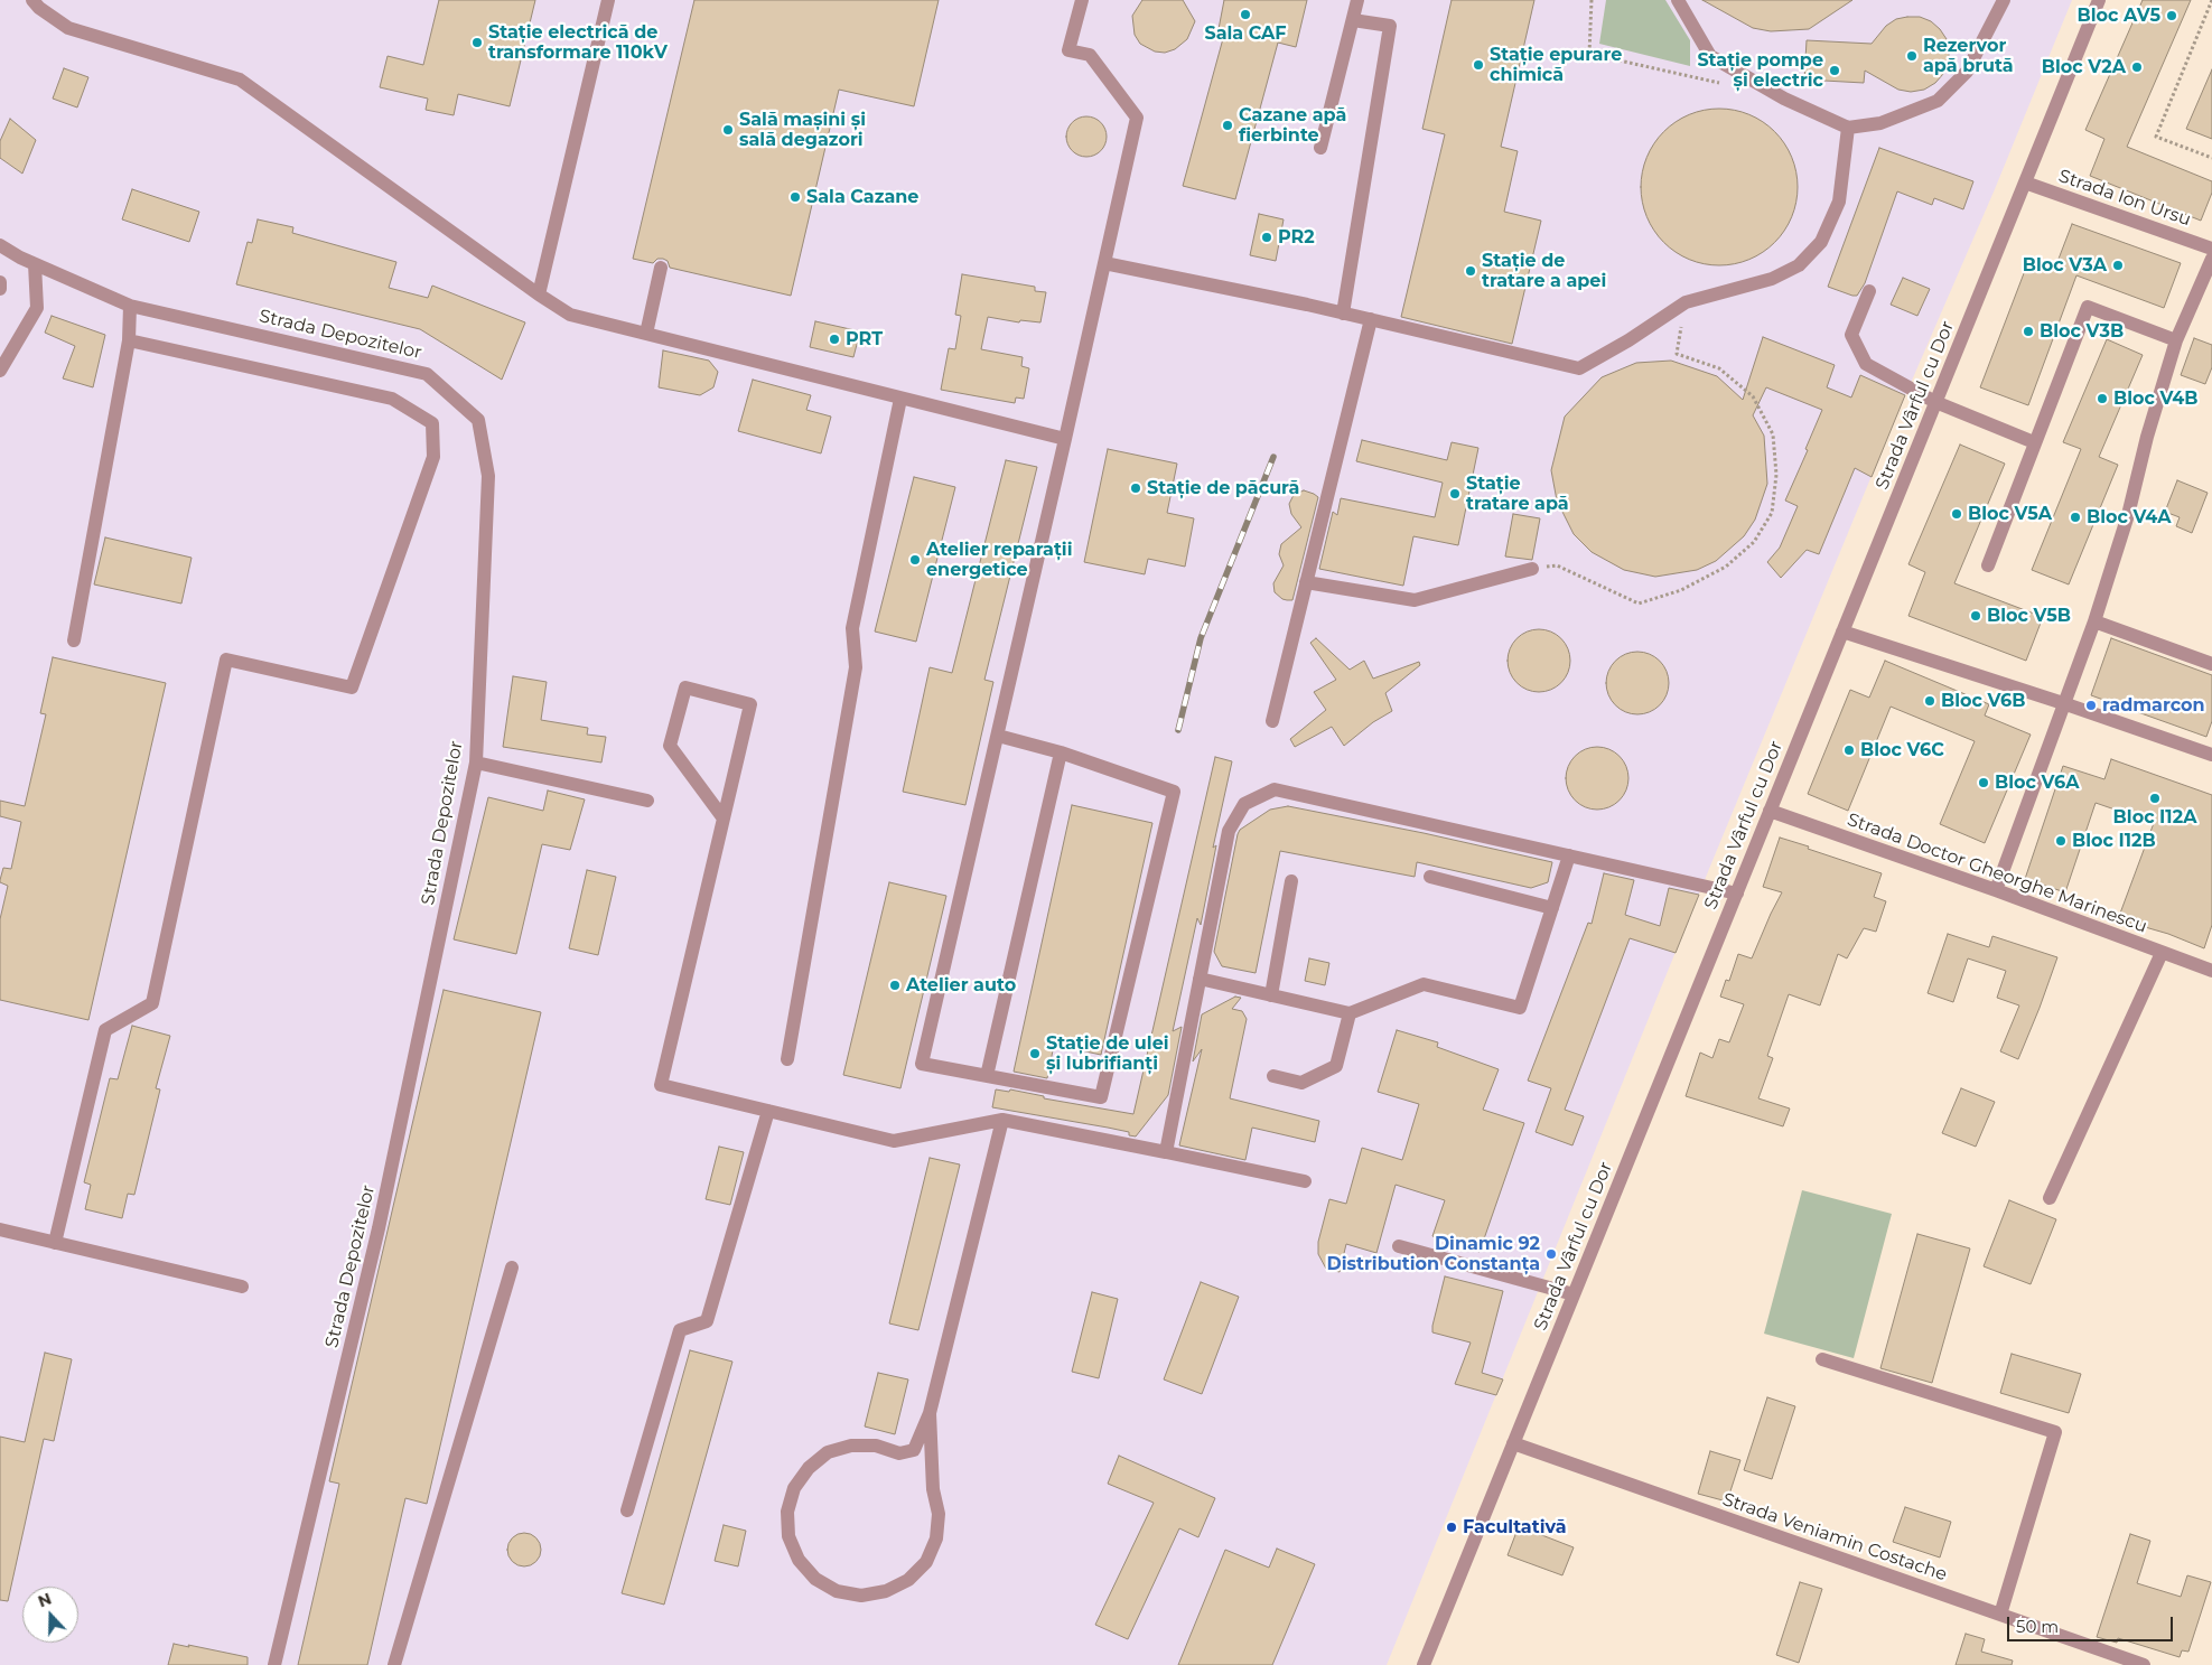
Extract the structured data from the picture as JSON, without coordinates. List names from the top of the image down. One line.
{"streets":{"street":["Strada Ion Ursu","Strada Depozitelor","Strada Vârful cu Dor","Strada Doctor Gheorghe Marinescu","Strada Veniamin Costache"]},"crossings":[["Strada Ion Ursu","Strada Vârful cu Dor"],["Strada Vârful cu Dor","Strada Doctor Gheorghe Marinescu"],["Strada Vârful cu Dor","Strada Veniamin Costache"]],"places":["Sala CAF","Bloc AV5","Stație electrică de transformare 110kV","Rezervor apă brută","Stație epurare chimică","Bloc V2A","Stație pompe și electric","Cazane apă fierbinte","Sală mașini și sală degazori","Sala Cazane","PR2","Bloc V3A","Stație de tratare a apei","Bloc V3B","PRT","Bloc V4B","Stație de păcură","Stație tratare apă","Bloc V5A","Bloc V4A","Atelier reparații energetice","Bloc V5B","Bloc V6B","radmarcon","Bloc V6C","Bloc V6A","Bloc I12A","Bloc I12B","Atelier auto","Stație de ulei și lubrifianți","Dinamic 92 Distribution Constanța","Facultativă"],"scale_bar":"50 m","north":"top"}
